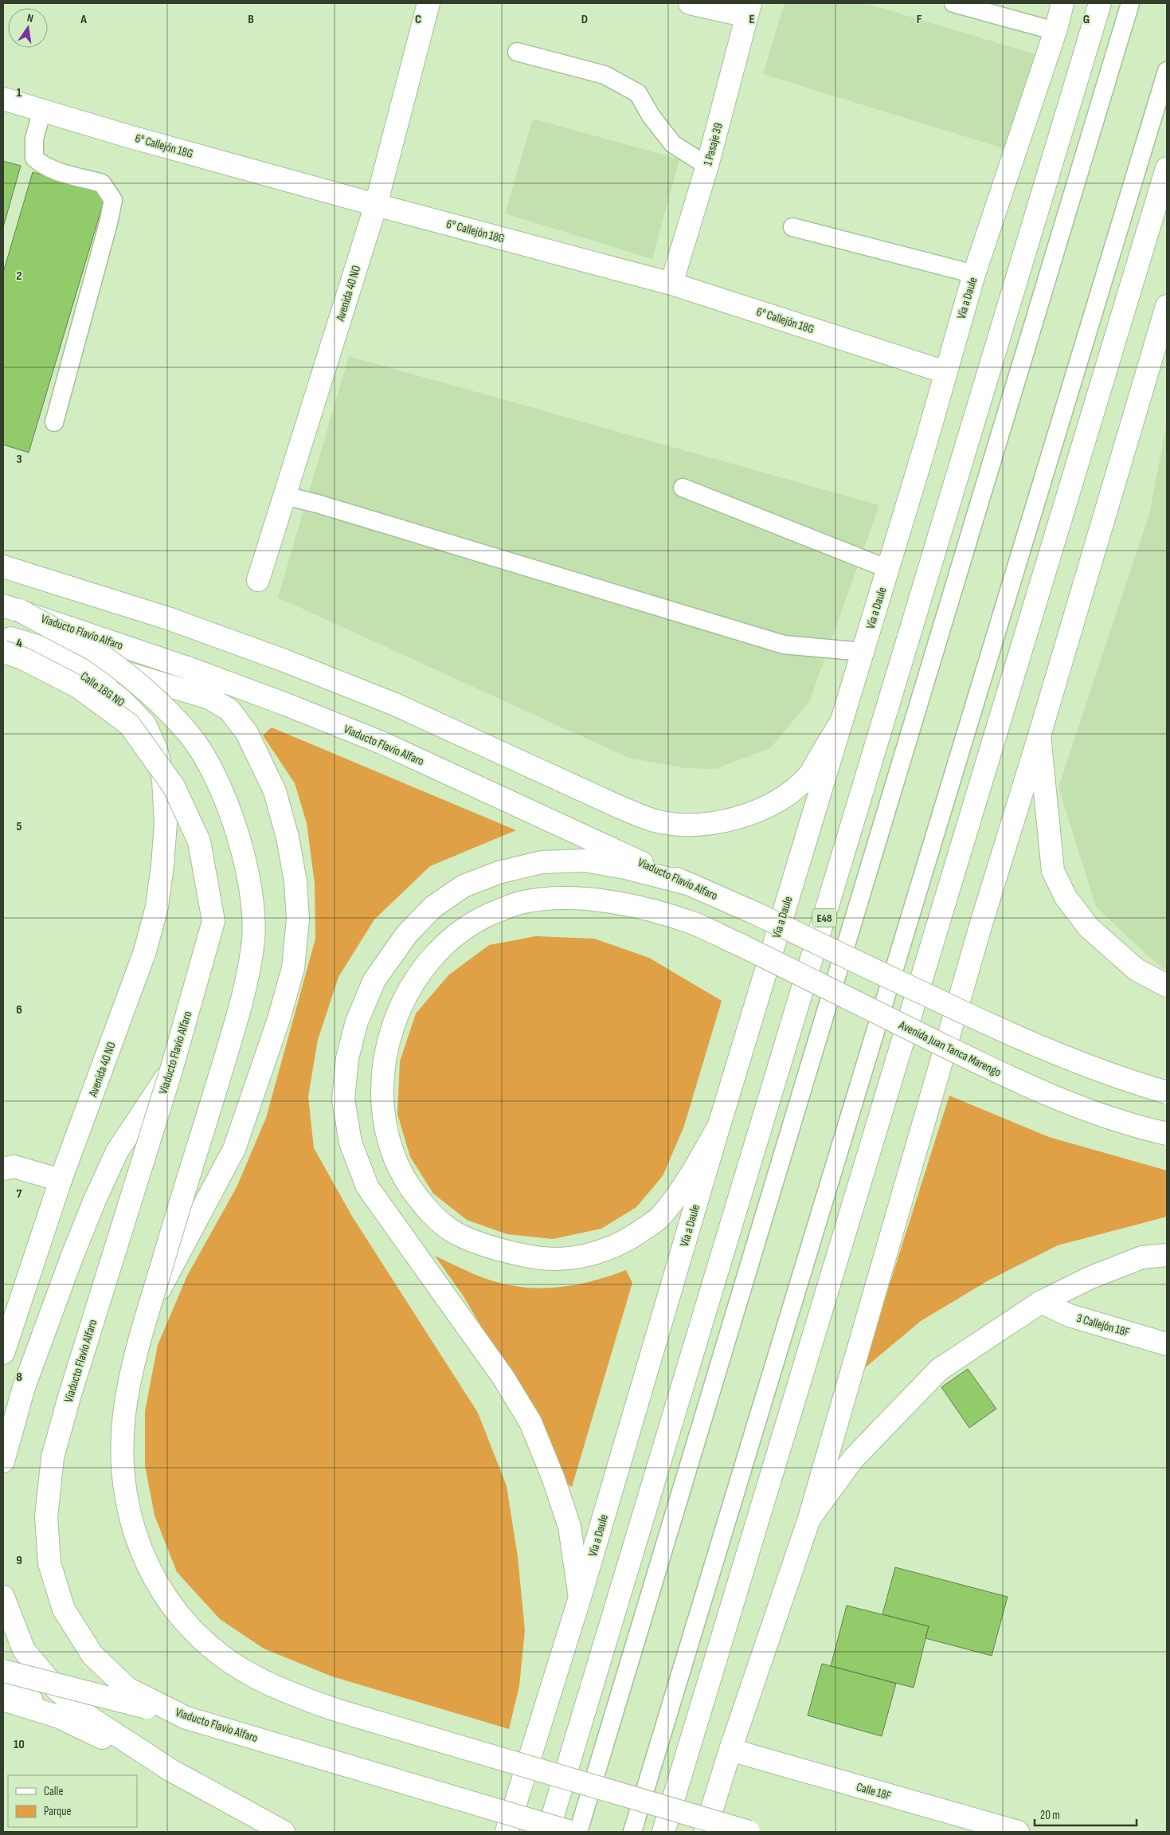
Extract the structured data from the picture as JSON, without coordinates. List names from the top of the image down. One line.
{"streets":{"main road":["1 Pasaje 39","6° Callejón 18G","Avenida 40 NO","Vía a Daule","Viaducto Flavio Alfaro","Calle 18G NO","E48","Avenida Juan Tanca Marengo","3 Callejón 18F","Calle 18F"]},"crossings":[["1 Pasaje 39","6° Callejón 18G"],["6° Callejón 18G","Avenida 40 NO"],["6° Callejón 18G","Vía a Daule"],["Avenida 40 NO","Calle 18G NO"],["Vía a Daule","Avenida Juan Tanca Marengo"],["Viaducto Flavio Alfaro","Calle 18G NO"]],"legend":["Calle","Parque"],"scale_bar":"20 m","north":"top","grid":{"columns":["A","B","C","D","E","F","G"],"rows":["1","2","3","4","5","6","7","8","9","10"]}}
